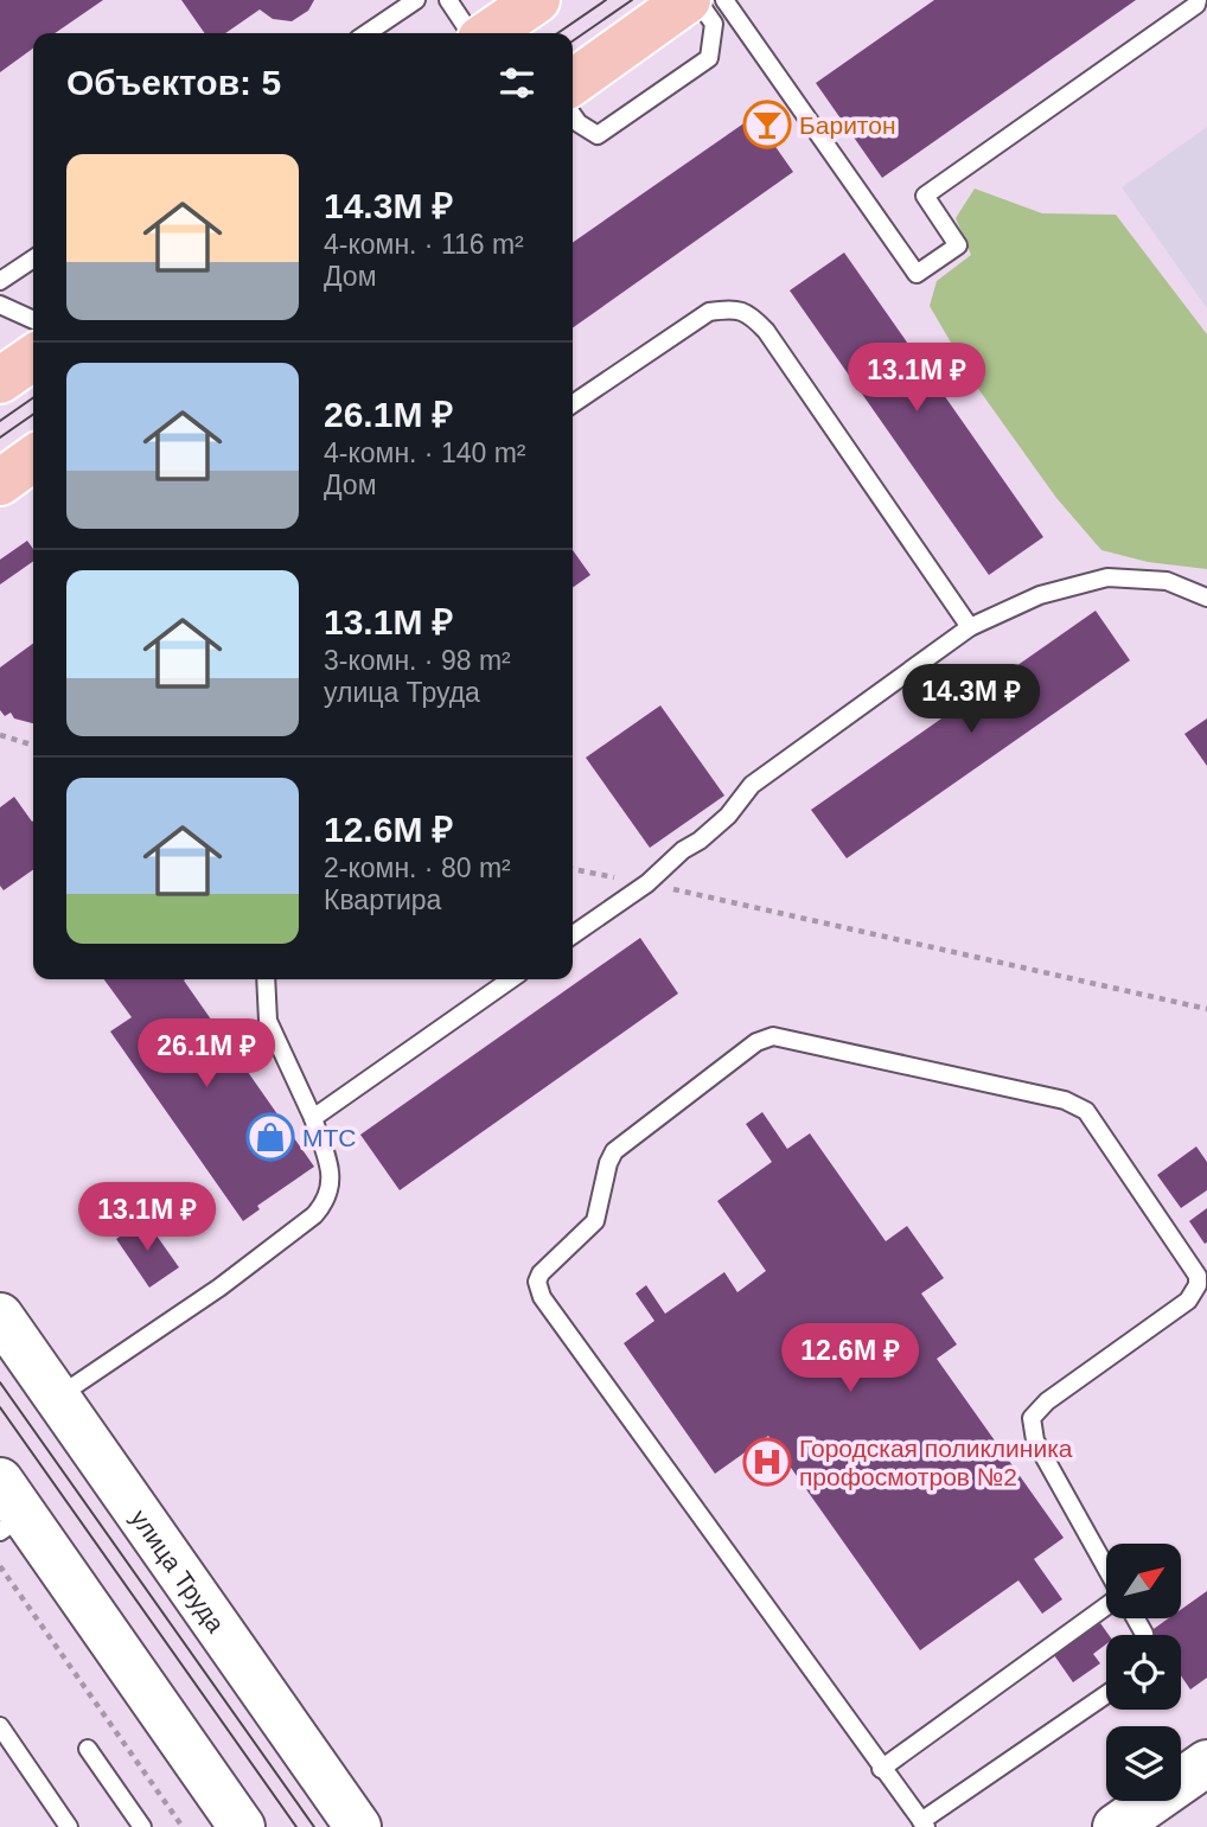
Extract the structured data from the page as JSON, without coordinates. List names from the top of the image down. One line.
{"streets":{"main road":["улица Труда"]},"places":{"bar":["Баритон"],"shop":["МТС"],"hospital":["Городская поликлиника профосмотров №2"]},"north":"top right","page":{"heading":"Объектов: 5","list":[{"name":"14.3M ₽","note":"4-комн. · 116 m² · Дом"},{"name":"26.1M ₽","note":"4-комн. · 140 m² · Дом"},{"name":"13.1M ₽","note":"3-комн. · 98 m² · улица Труда"},{"name":"12.6M ₽","note":"2-комн. · 80 m² · Квартира"}],"price":["13.1M ₽","14.3M ₽","26.1M ₽","13.1M ₽","12.6M ₽"]}}
